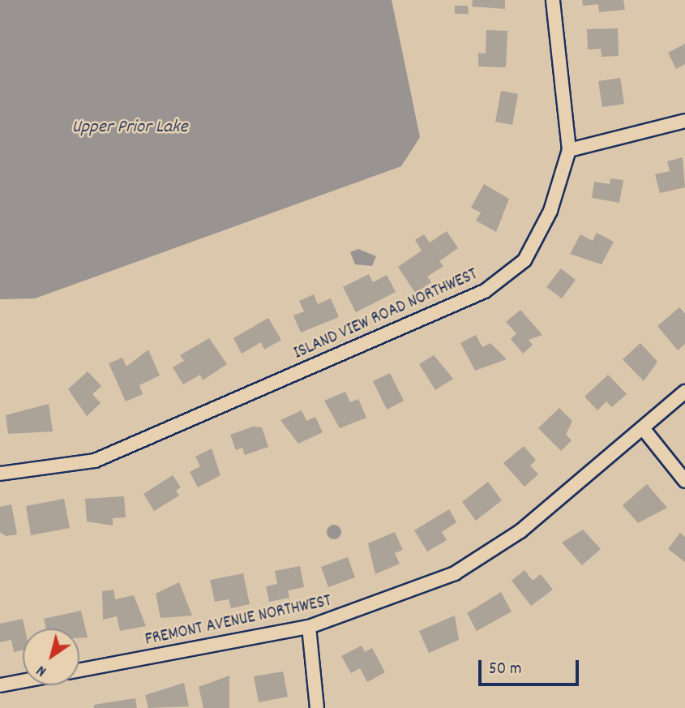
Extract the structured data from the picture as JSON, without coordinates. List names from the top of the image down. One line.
{"streets":{"street":["ISLAND VIEW ROAD NORTHWEST","FREMONT AVENUE NORTHWEST"]},"water":["Upper Prior Lake"],"scale_bar":"50 m","north":"bottom left"}
